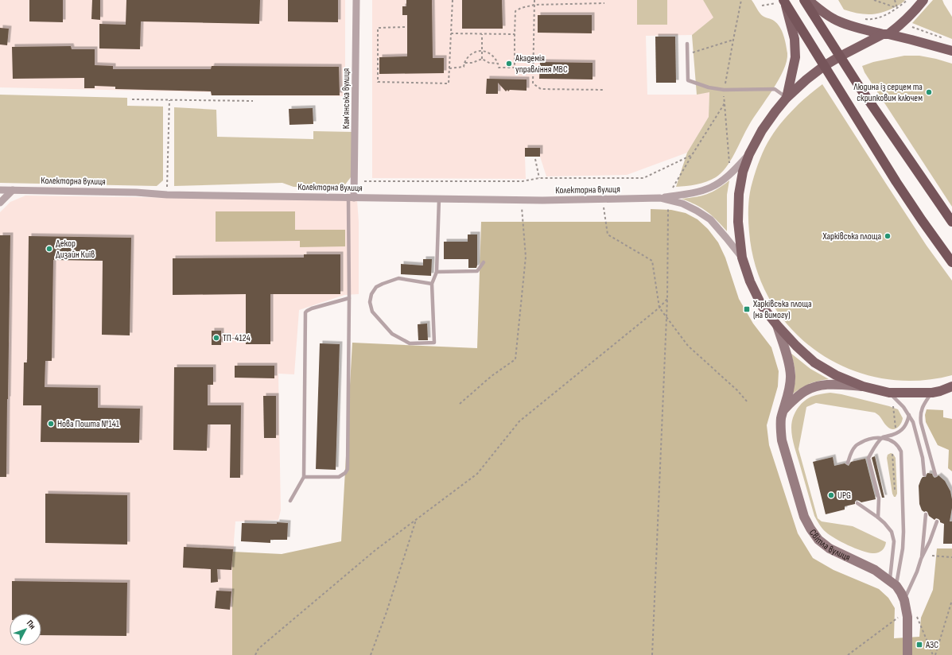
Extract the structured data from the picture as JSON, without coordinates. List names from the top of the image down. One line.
{"streets":{"main road":["Світла вулиця"],"street":["Камʼянська вулиця","Колекторна вулиця"]},"crossings":[["Камʼянська вулиця","Колекторна вулиця"]],"places":{"other":["Академія управління МВС","Людина із серцем та скрипковим ключем","Харківська площа","Декор Дизайн Київ","ТП-4124","Нова Пошта №141","UPG"],"transit":["Харківська площа (на вимогу)","АЗС"]},"north":"top right"}
